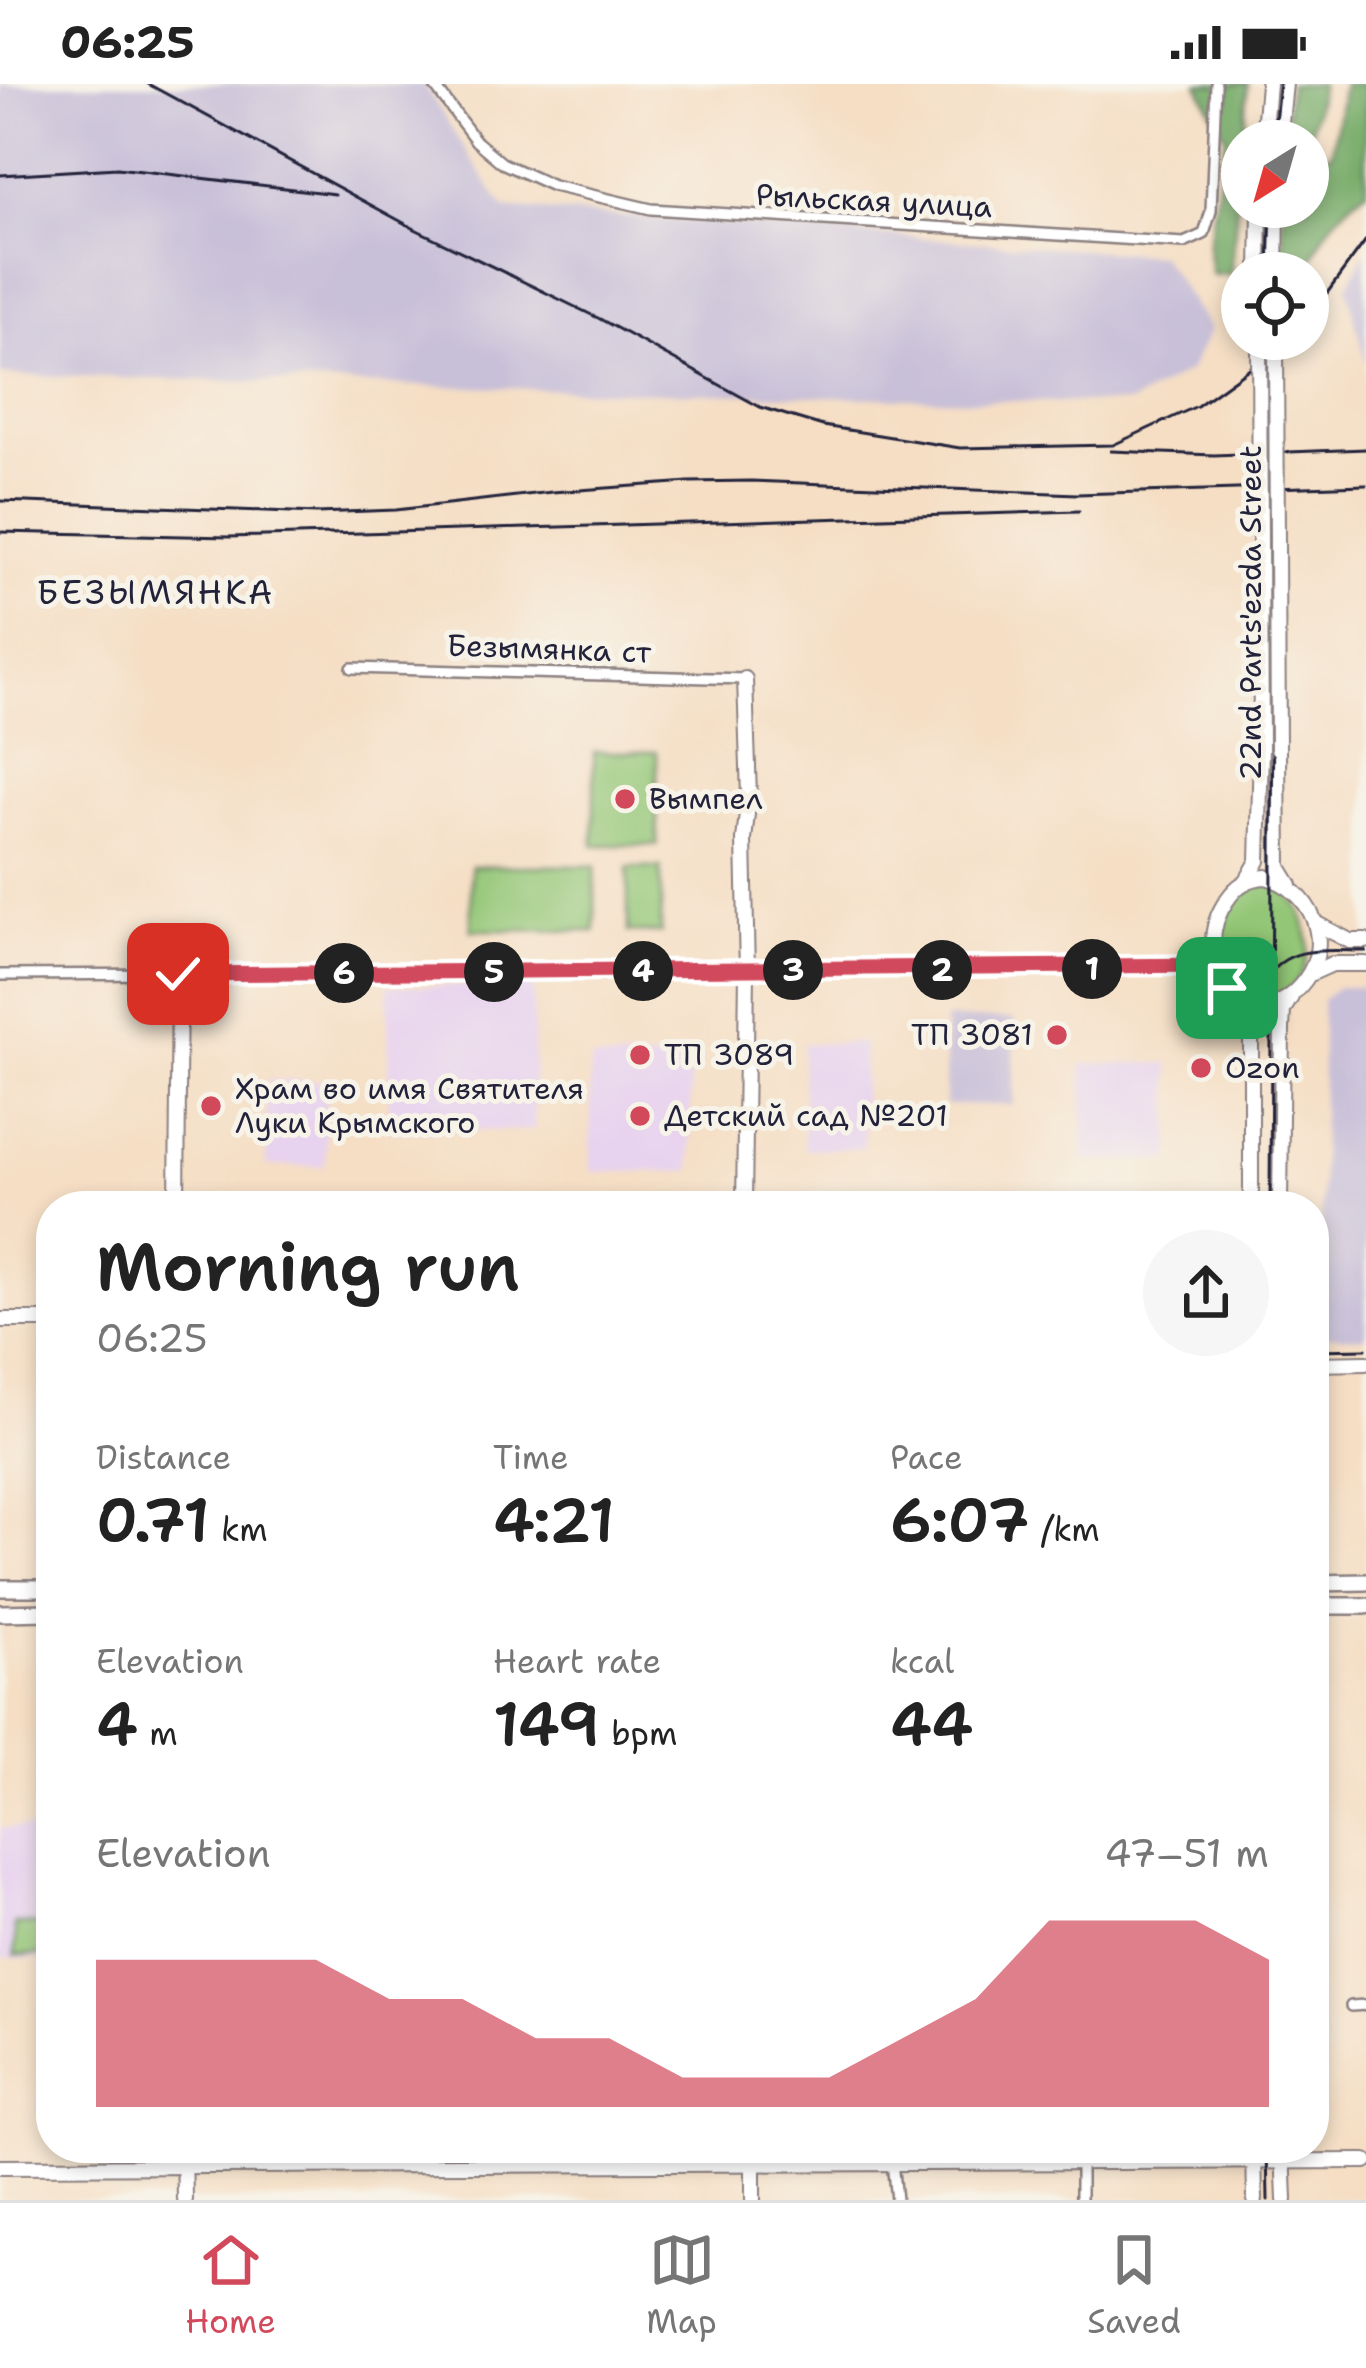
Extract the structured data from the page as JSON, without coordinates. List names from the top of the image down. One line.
{"streets":{"main road":["22nd Parts'ezda Street"],"street":["Рыльская улица","Безымянка ст"]},"districts":["БЕЗЫМЯНКА"],"places":["Вымпел","ТП 3081","ТП 3089","Ozon","Храм во имя Святителя Луки Крымского","Детский сад №201"],"north":"bottom left","page":{"status":"06:25","pins":["1","2","3","4","5","6"],"heading":["Morning run","06:25"],"stats":[["Distance","0.71 km"],["Time","4:21"],["Pace","6:07 /km"],["Elevation","4 m"],["Heart rate","149 bpm"],["kcal","44"]],"chart":["Elevation","47–51 m"],"tabs":["Home","Map","Saved"]}}
